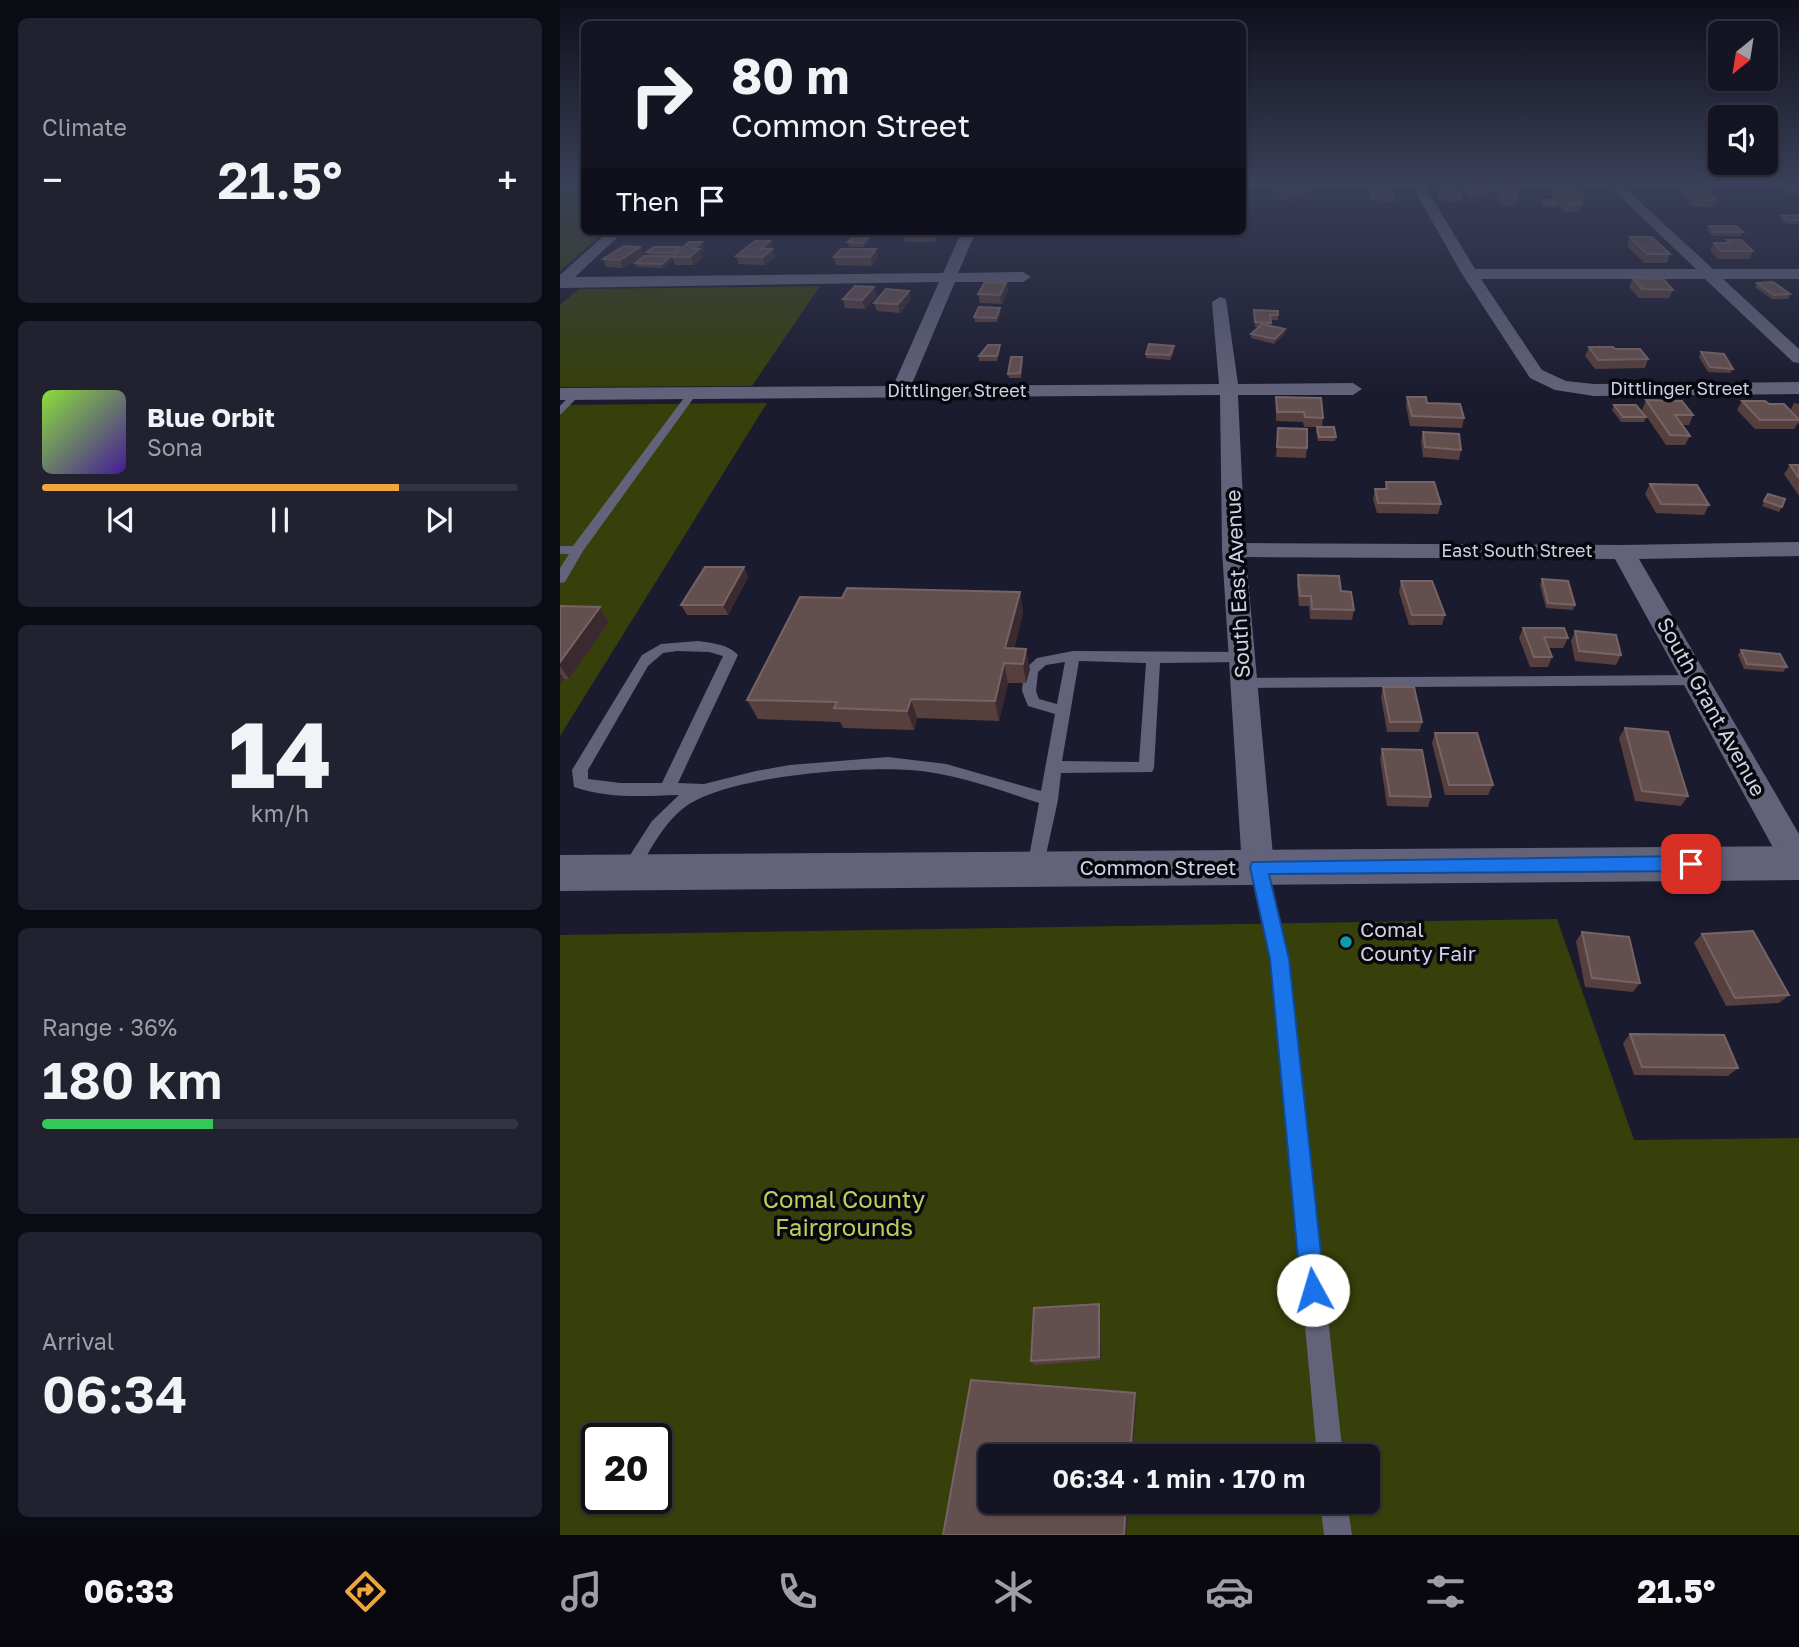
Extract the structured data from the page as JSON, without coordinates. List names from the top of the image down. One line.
{"streets":{"main road":["Common Street"],"street":["Dittlinger Street","East South Street","South East Avenue","South Grant Avenue"]},"crossings":[["Dittlinger Street","South East Avenue"],["East South Street","South East Avenue"],["East South Street","South Grant Avenue"],["South East Avenue","Common Street"],["South Grant Avenue","Common Street"]],"parks":["Comal County Fairgrounds"],"places":["Comal County Fair"],"north":"bottom left","page":{"tile":["Climate",["14","km/h"],["Range · 36%","180 km"],["Arrival","06:34"]],"turn":["80 m","Common Street"],"heat":["−","21.5°","+"],"then":"Then","song":["Blue Orbit","Sona"],"limit":"20","trip":"06:34 · 1 min · 170 m","tabs":["06:33","21.5°"]}}
